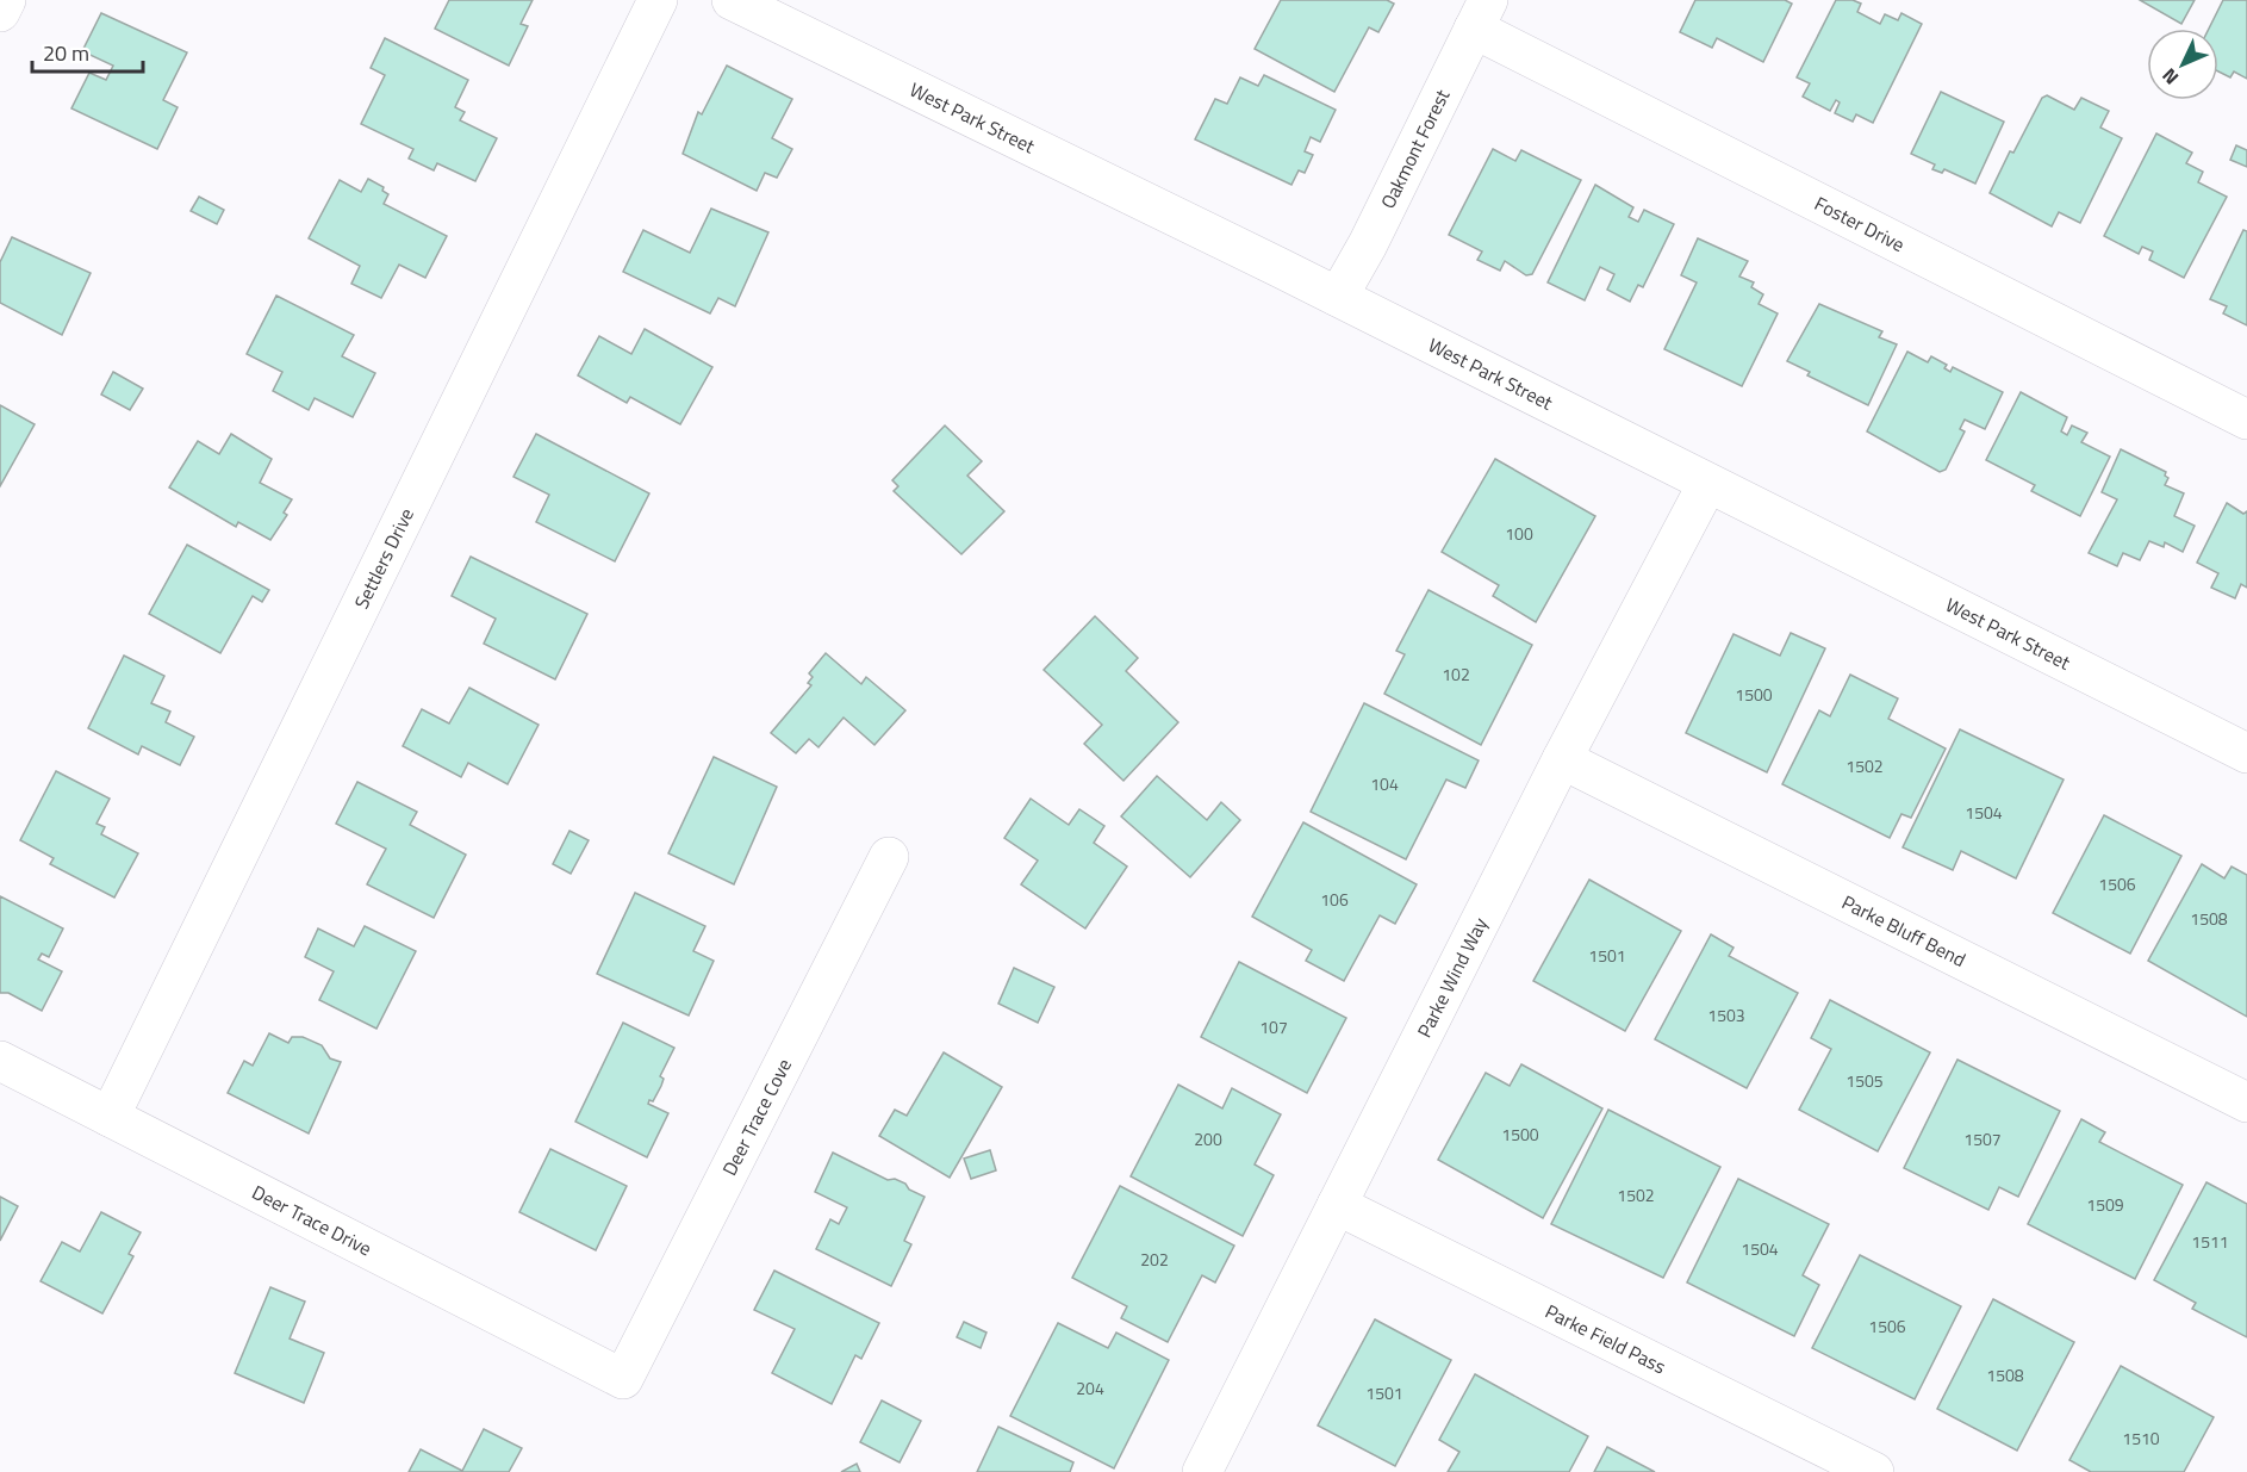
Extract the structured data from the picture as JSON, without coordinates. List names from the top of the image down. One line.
{"streets":{"street":["West Park Street","Oakmont Forest","Foster Drive","Settlers Drive","Parke Bluff Bend","Parke Wind Way","Deer Trace Cove","Deer Trace Drive","Parke Field Pass"]},"crossings":[["West Park Street","Oakmont Forest"],["West Park Street","Parke Wind Way"],["Oakmont Forest","Foster Drive"],["Settlers Drive","Deer Trace Drive"],["Parke Bluff Bend","Parke Wind Way"],["Parke Wind Way","Parke Field Pass"],["Deer Trace Cove","Deer Trace Drive"]],"house_numbers":["100","102","1500","1502","104","1504","1506","106","1508","1501","1503","107","1505","1500","200","1507","1502","1509","1511","1504","202","1506","1508","204","1501","1510"],"scale_bar":"20 m","north":"bottom left"}
